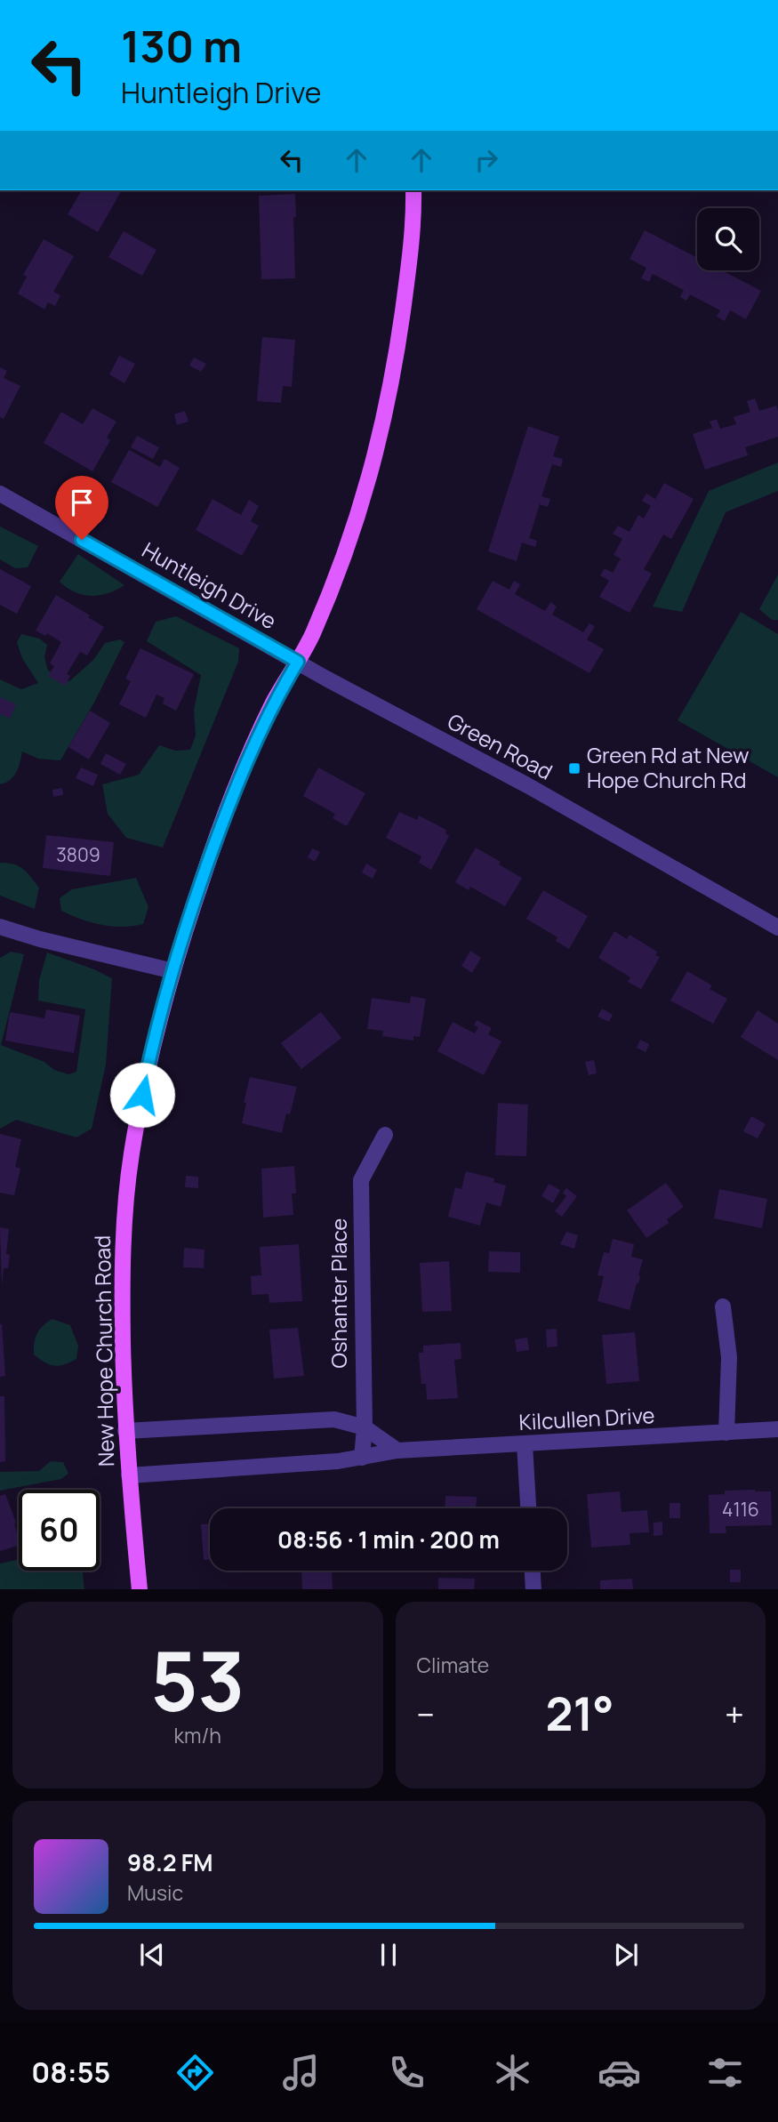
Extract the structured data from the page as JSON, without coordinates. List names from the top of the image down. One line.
{"streets":{"main road":["New Hope Church Road"],"street":["Huntleigh Drive","Green Road","Oshanter Place","Kilcullen Drive"]},"crossings":[["Huntleigh Drive","Green Road"],["Huntleigh Drive","New Hope Church Road"],["Green Road","New Hope Church Road"],["Oshanter Place","Kilcullen Drive"],["New Hope Church Road","Kilcullen Drive"]],"places":{"transit":["Green Rd at New Hope Church Rd"]},"house_numbers":["3809","4116"],"page":{"turn":["130 m","Huntleigh Drive"],"limit":"60","trip":"08:56 · 1 min · 200 m","tile":[["53","km/h"],"Climate"],"heat":["−","21°","+"],"song":["98.2 FM","Music"],"tabs":"08:55"}}
